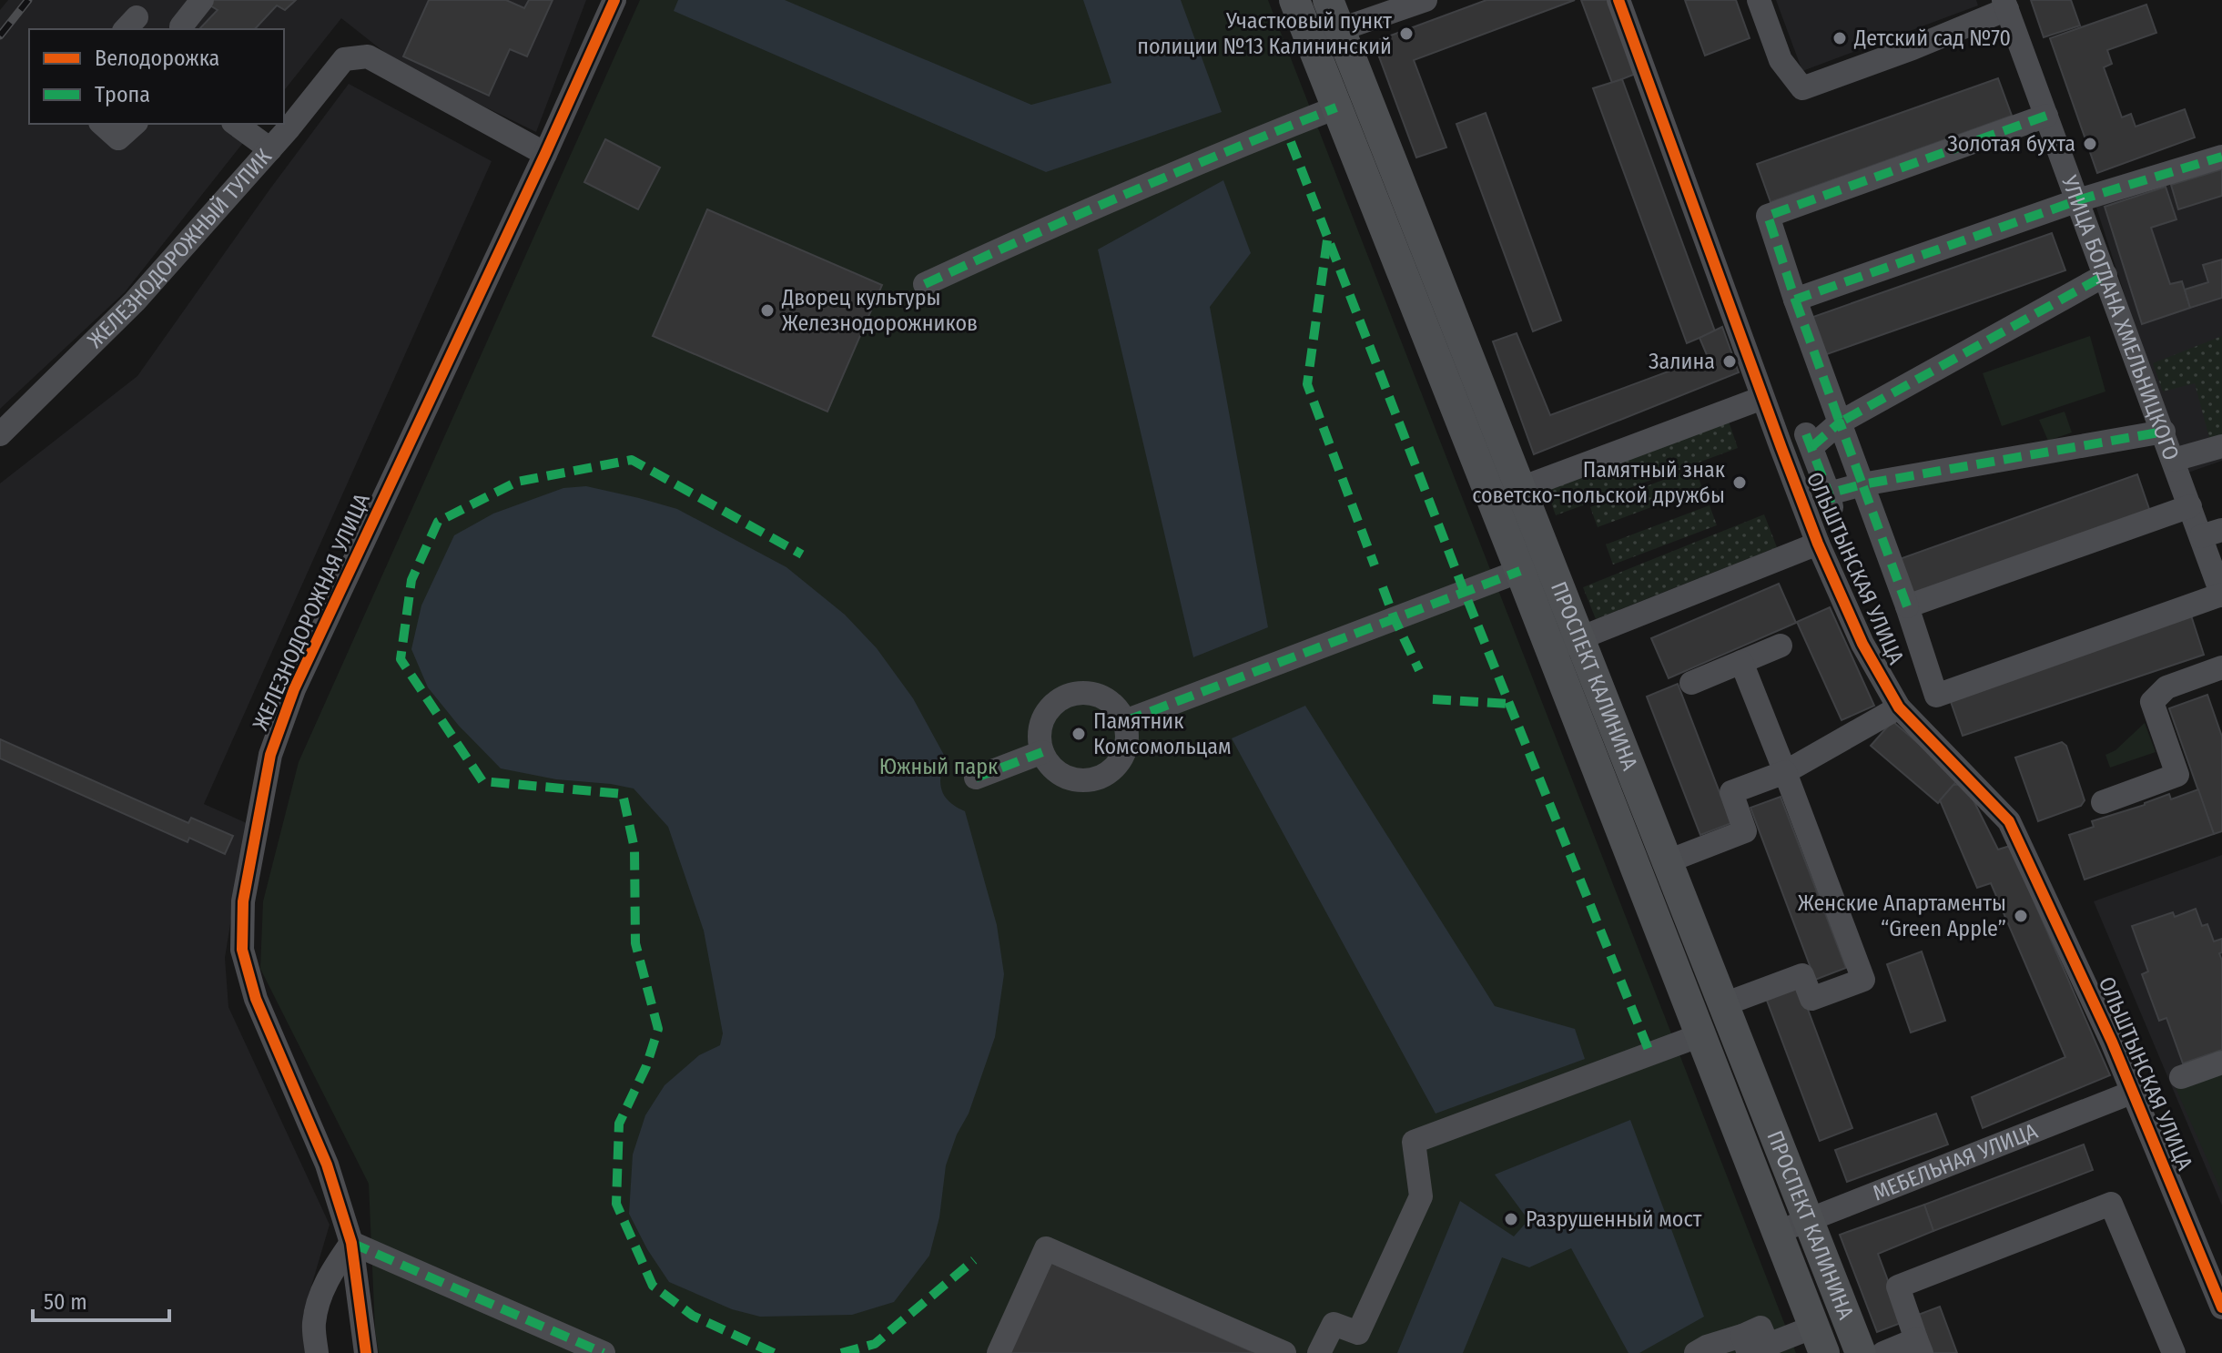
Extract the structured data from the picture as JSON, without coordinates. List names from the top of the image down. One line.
{"streets":{"main road":["ПРОСПЕКТ КАЛИНИНА"],"street":["ЖЕЛЕЗНОДОРОЖНЫЙ ТУПИК","УЛИЦА БОГДАНА ХМЕЛЬНИЦКОГО","ОЛЬШТЫНСКАЯ УЛИЦА","ЖЕЛЕЗНОДОРОЖНАЯ УЛИЦА","МЕБЕЛЬНАЯ УЛИЦА"]},"crossings":[["ЖЕЛЕЗНОДОРОЖНЫЙ ТУПИК","ЖЕЛЕЗНОДОРОЖНАЯ УЛИЦА"],["ОЛЬШТЫНСКАЯ УЛИЦА","МЕБЕЛЬНАЯ УЛИЦА"],["ПРОСПЕКТ КАЛИНИНА","МЕБЕЛЬНАЯ УЛИЦА"]],"parks":["Южный парк"],"places":["Участковый пункт полиции №13 Калининский","Детский сад №70","Золотая бухта","Дворец культуры Железнодорожников","Залина","Памятный знак советско-польской дружбы","Памятник Комсомольцам","Женские Апартаменты “Green Apple”","Разрушенный мост"],"legend":["Велодорожка","Тропа"],"scale_bar":"50 m"}
